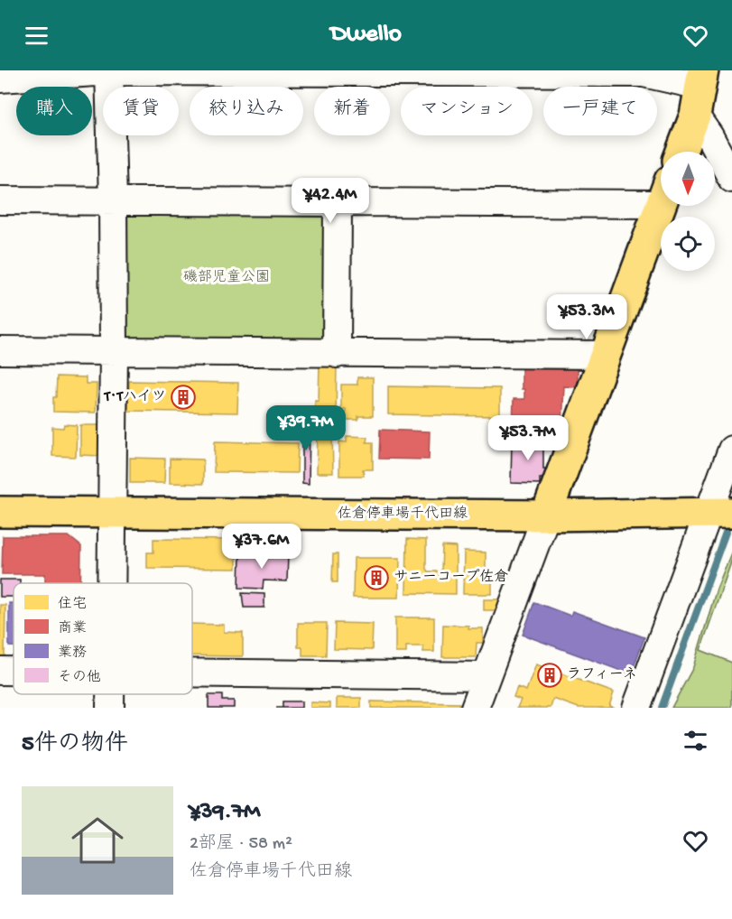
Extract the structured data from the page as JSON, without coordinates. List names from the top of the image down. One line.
{"streets":{"main road":["佐倉停車場千代田線"]},"parks":["磯部児童公園"],"places":{"building":["T･Tハイツ","サニーコープ佐倉","ラフィーネ"]},"legend":["住宅","商業","業務","その他"],"north":"bottom","page":{"header":"Dwello","chip":["購入","賃貸","絞り込み","新着","マンション","一戸建て"],"price":["¥42.4M","¥53.3M","¥39.7M","¥53.7M","¥37.6M"],"heading":"5件の物件","list":[{"name":"¥39.7M","note":"2部屋 · 58 m² · 佐倉停車場千代田線"}]}}
